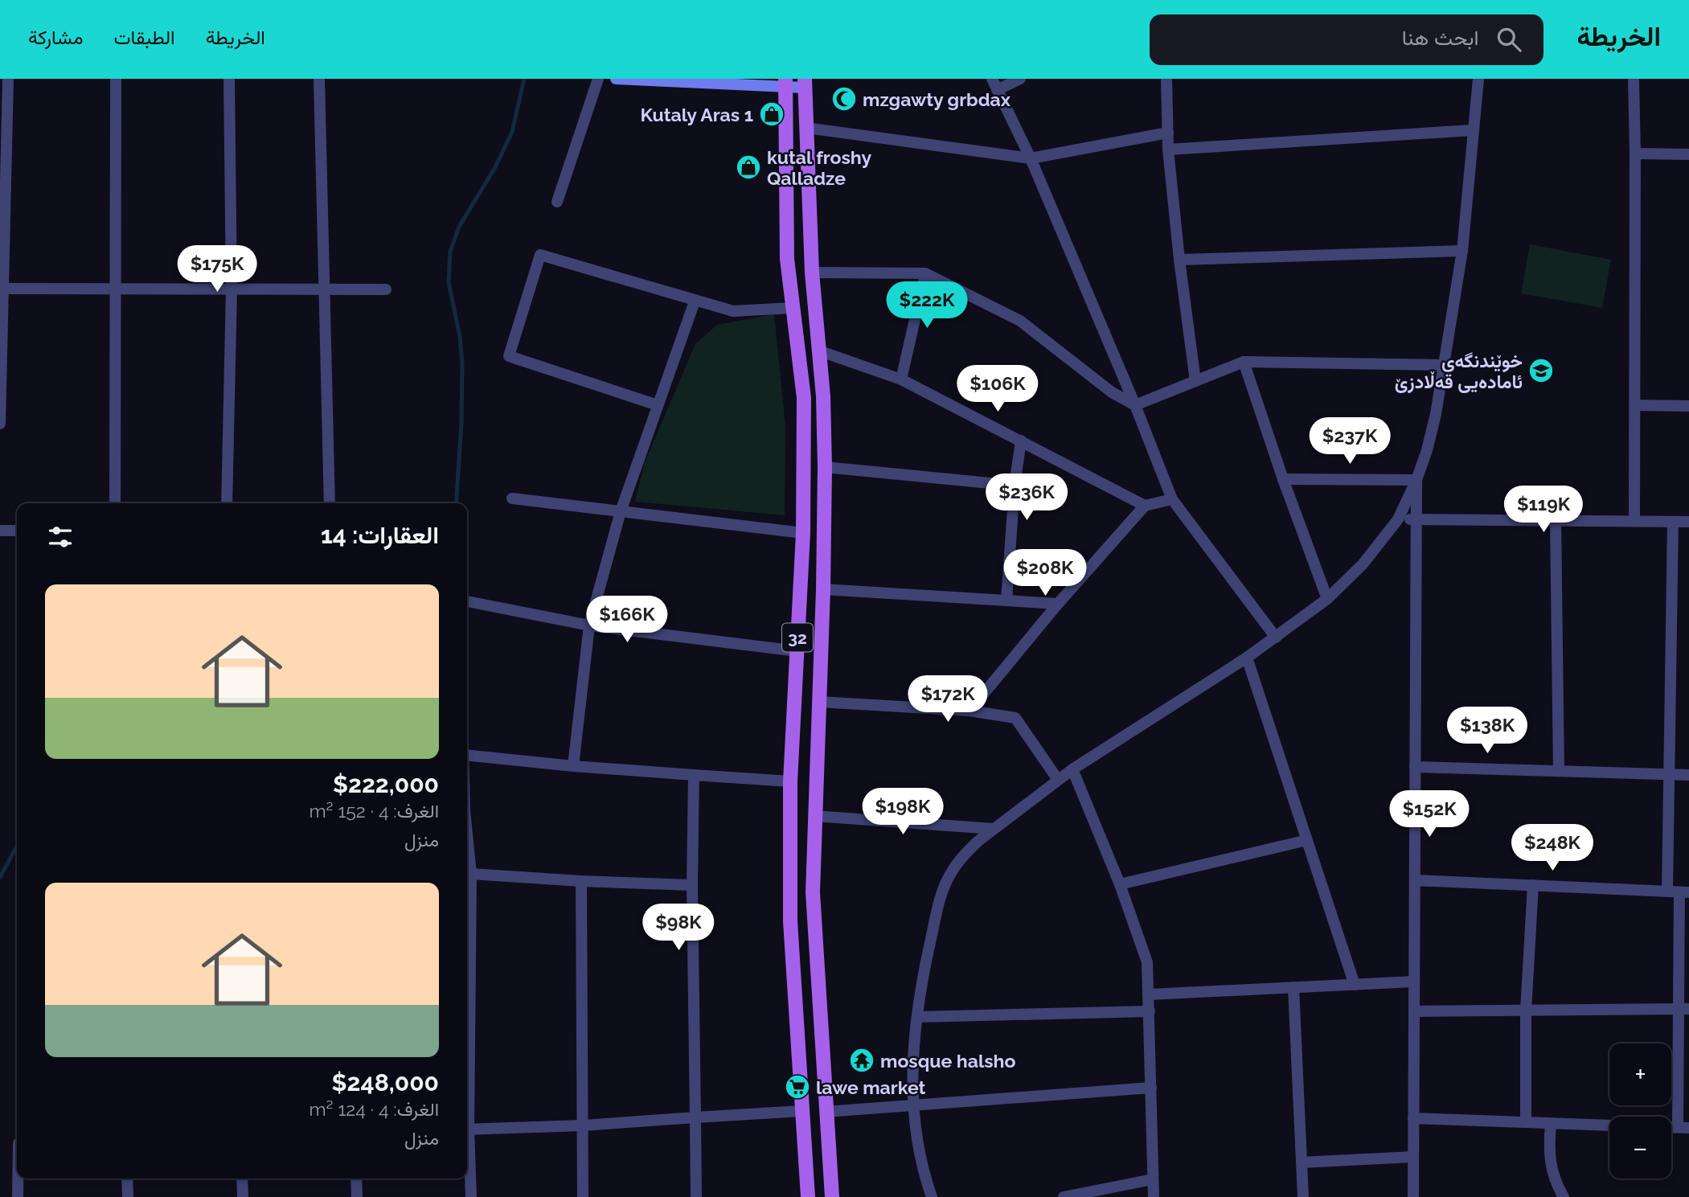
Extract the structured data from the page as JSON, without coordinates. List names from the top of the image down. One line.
{"streets":{"main road":["32"]},"places":{"mosque":["mzgawty grbdax"],"shop":["Kutaly Aras 1","kutal froshy Qalladze"],"school or university":["خوێندنگەی ئامادەیی قەڵادزێ"],"temple":["mosque halsho"],"supermarket":["lawe market"]},"page":{"header":"الخريطة","search":"ابحث هنا","nav":["الخريطة","الطبقات","مشاركة"],"price":["$175K","$222K","$106K","$237K","$236K","$119K","$208K","$166K","$172K","$138K","$198K","$152K","$248K","$98K"],"heading":"العقارات: 14","list":[{"name":"$222,000","note":"الغرف: 4 · 152 m² · منزل"},{"name":"$248,000","note":"الغرف: 4 · 124 m² · منزل"}],"map_buttons":["+","−"]}}
